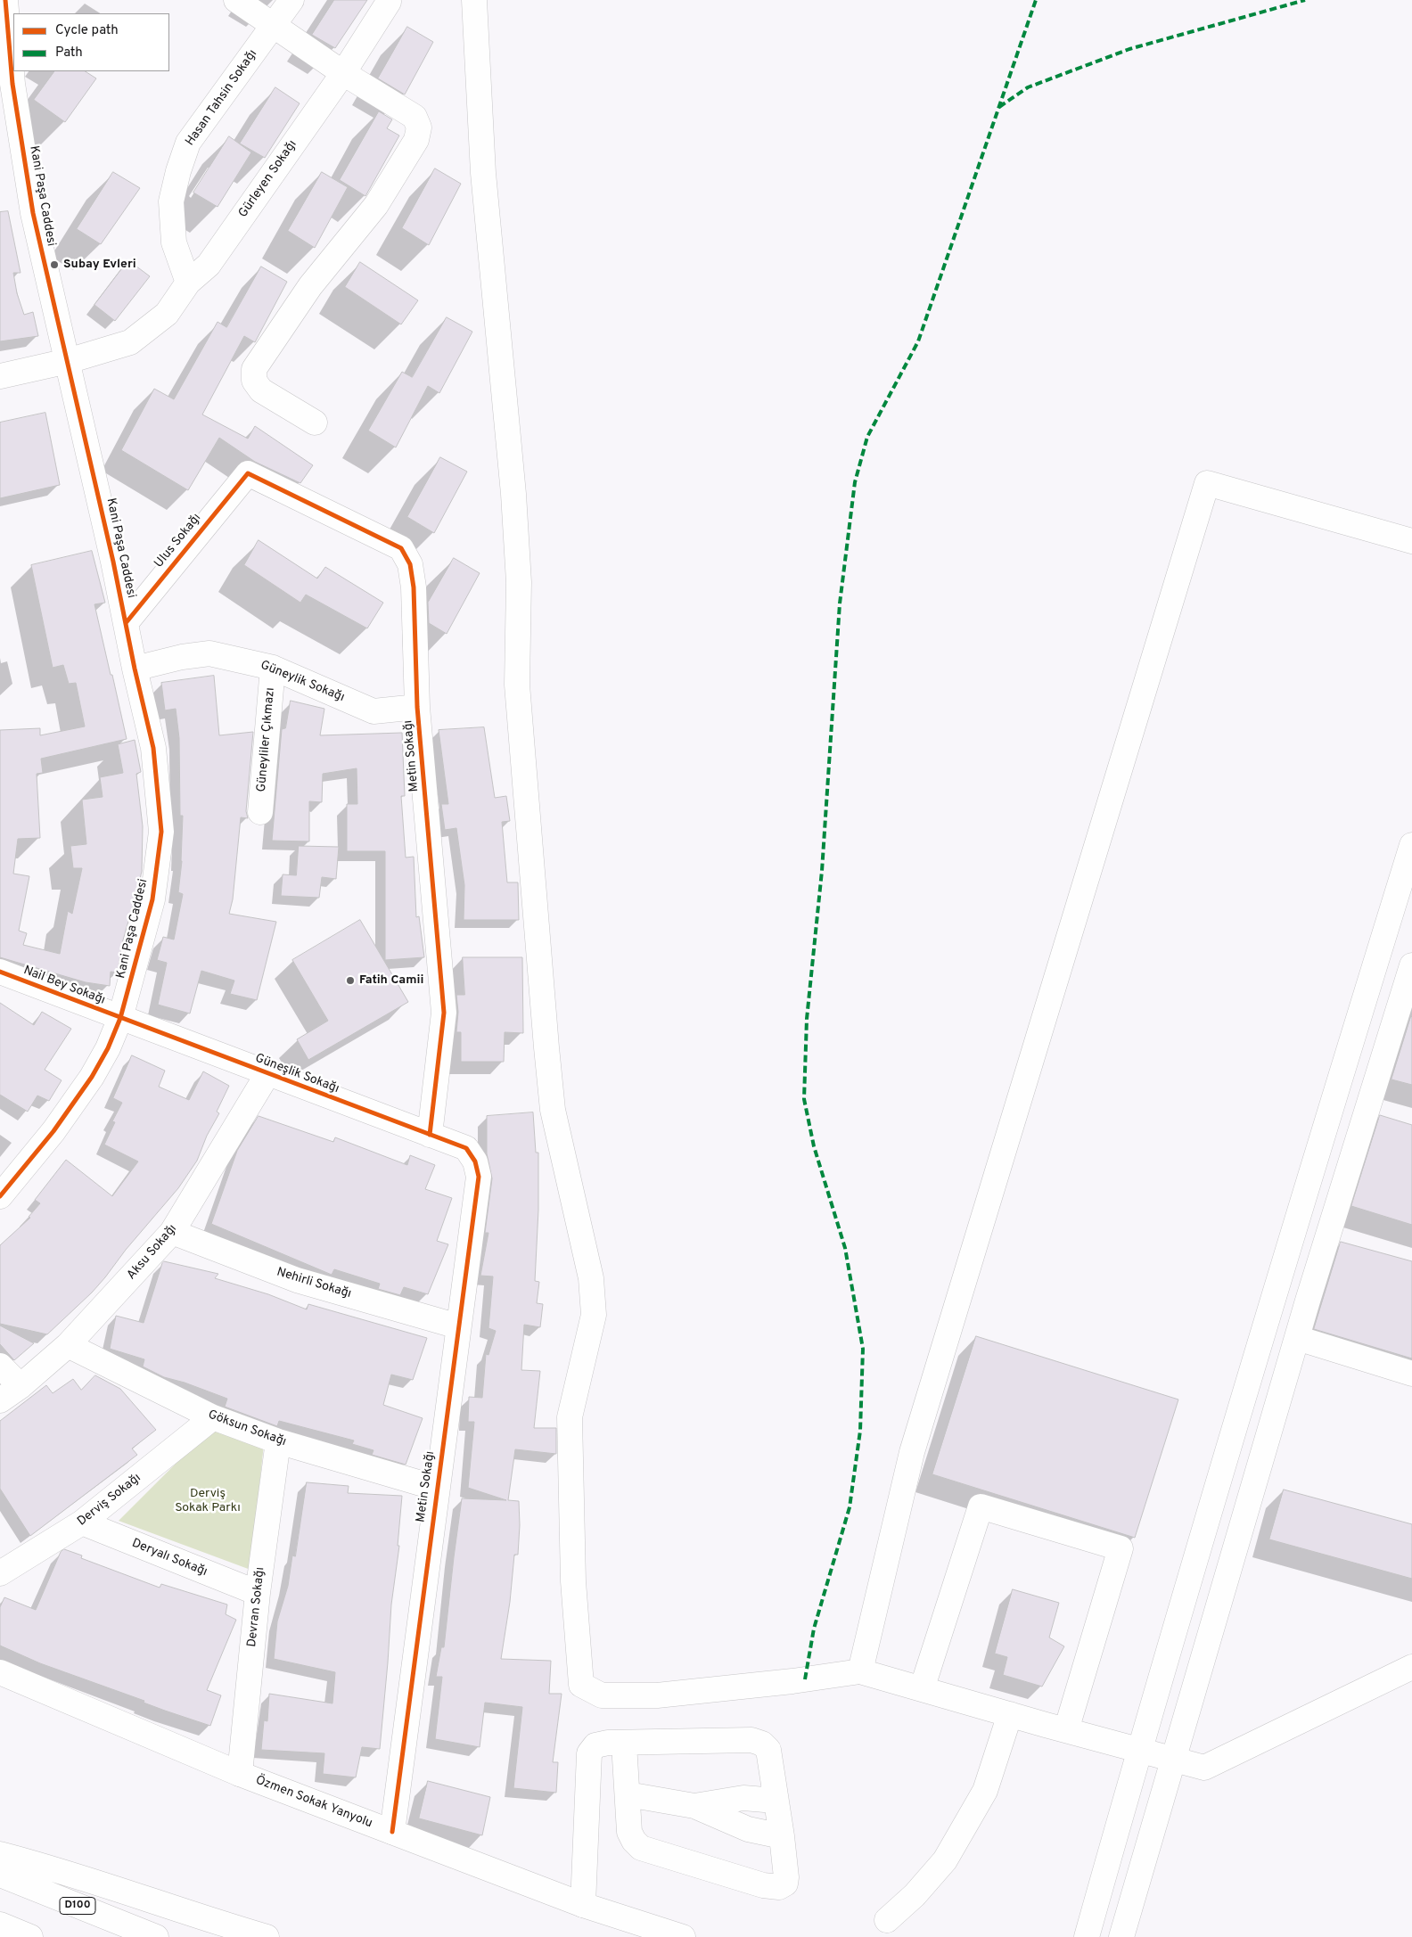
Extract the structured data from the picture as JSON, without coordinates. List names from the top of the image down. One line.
{"streets":{"main road":["Hasan Tahsin Sokağı","Gürleyen Sokağı","Kani Paşa Caddesi","Ulus Sokağı","Güneylik Sokağı","Güneyliler Çıkmazı","Metin Sokağı","Nail Bey Sokağı","Güneşlik Sokağı","Aksu Sokağı","Nehirli Sokağı","Göksun Sokağı","Derviş Sokağı","Deryalı Sokağı","Devran Sokağı","Özmen Sokak Yanyolu","D100"]},"crossings":[["Hasan Tahsin Sokağı","Gürleyen Sokağı"],["Gürleyen Sokağı","Kani Paşa Caddesi"],["Kani Paşa Caddesi","Ulus Sokağı"],["Kani Paşa Caddesi","Güneylik Sokağı"],["Kani Paşa Caddesi","Nail Bey Sokağı"],["Kani Paşa Caddesi","Güneşlik Sokağı"],["Ulus Sokağı","Metin Sokağı"],["Güneylik Sokağı","Güneyliler Çıkmazı"],["Güneylik Sokağı","Metin Sokağı"],["Metin Sokağı","Güneşlik Sokağı"],["Metin Sokağı","Nehirli Sokağı"],["Metin Sokağı","Göksun Sokağı"],["Metin Sokağı","Özmen Sokak Yanyolu"],["Nail Bey Sokağı","Güneşlik Sokağı"],["Güneşlik Sokağı","Aksu Sokağı"],["Aksu Sokağı","Nehirli Sokağı"],["Aksu Sokağı","Göksun Sokağı"],["Göksun Sokağı","Derviş Sokağı"],["Göksun Sokağı","Devran Sokağı"],["Derviş Sokağı","Deryalı Sokağı"],["Deryalı Sokağı","Devran Sokağı"],["Devran Sokağı","Özmen Sokak Yanyolu"]],"parks":["Derviş Sokak Parkı"],"places":["Subay Evleri","Fatih Camii"],"legend":["Cycle path","Path"]}
